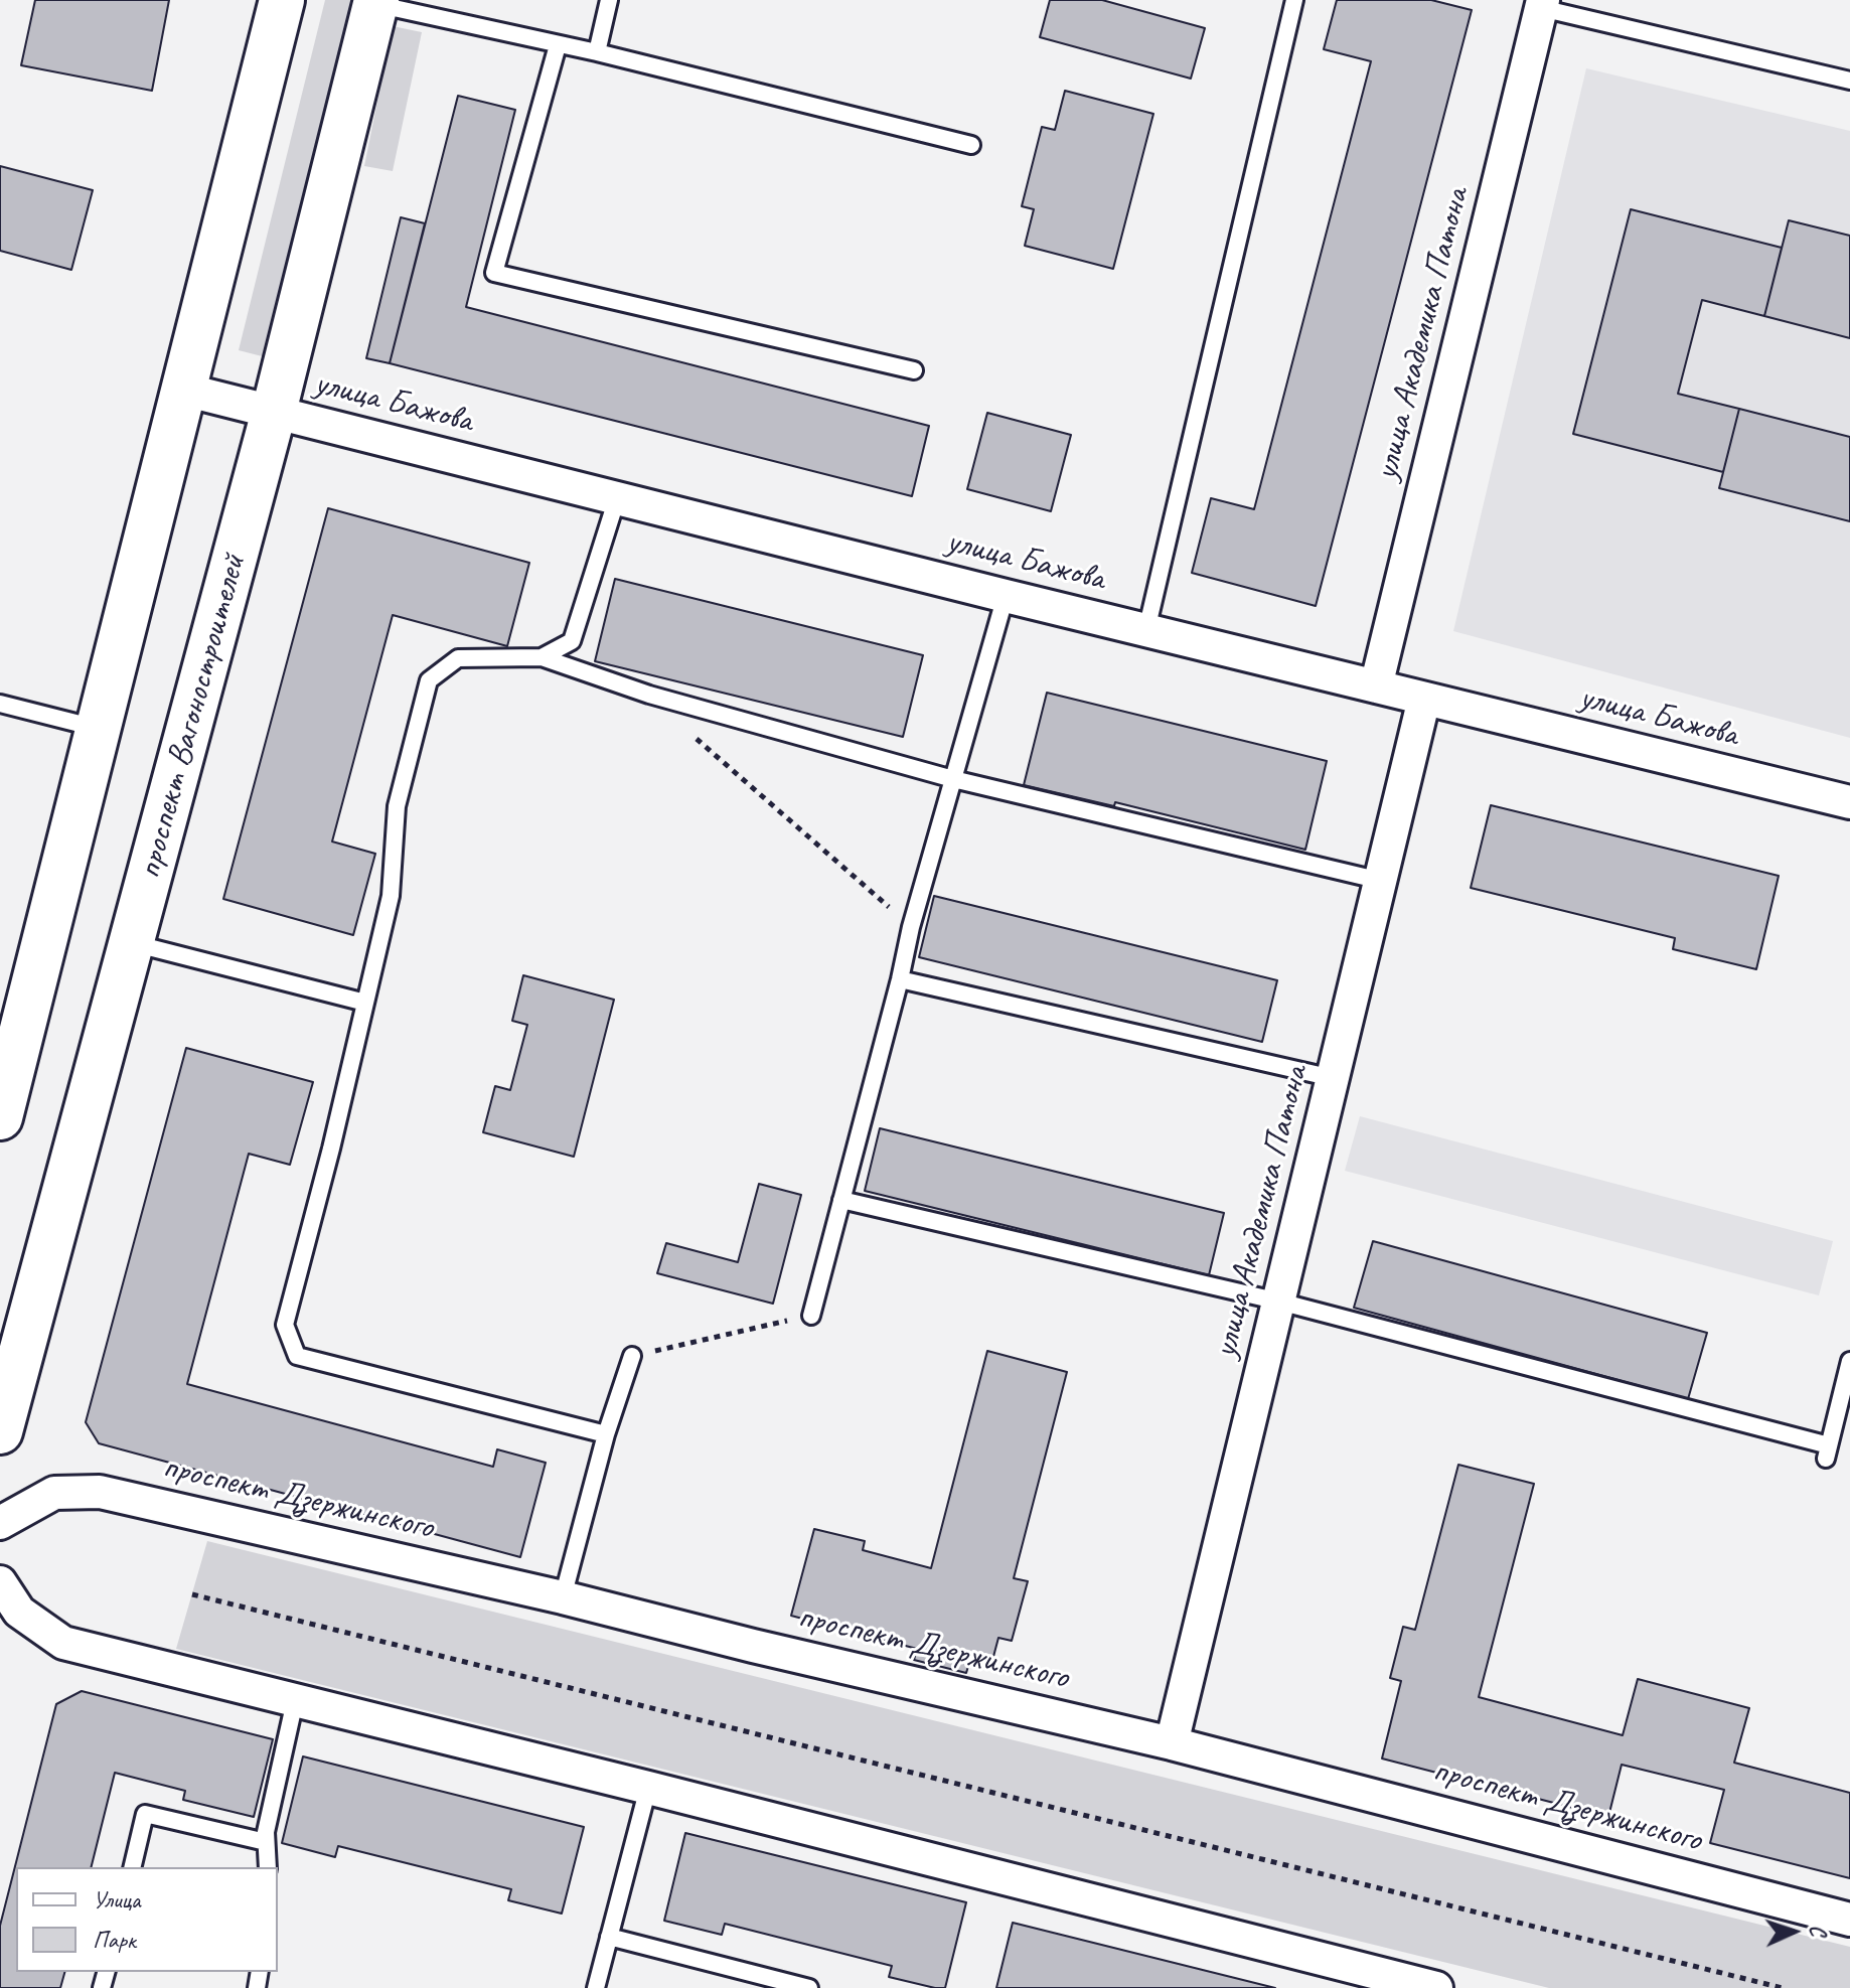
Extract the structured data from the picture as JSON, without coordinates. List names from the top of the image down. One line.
{"streets":{"main road":["проспект Вагоностроителей"],"street":["улица Академика Патона","улица Бажова","проспект Дзержинского"]},"crossings":[["улица Академика Патона","улица Бажова"],["улица Академика Патона","проспект Дзержинского"],["улица Бажова","проспект Вагоностроителей"]],"legend":["Улица","Парк"],"north":"right"}
